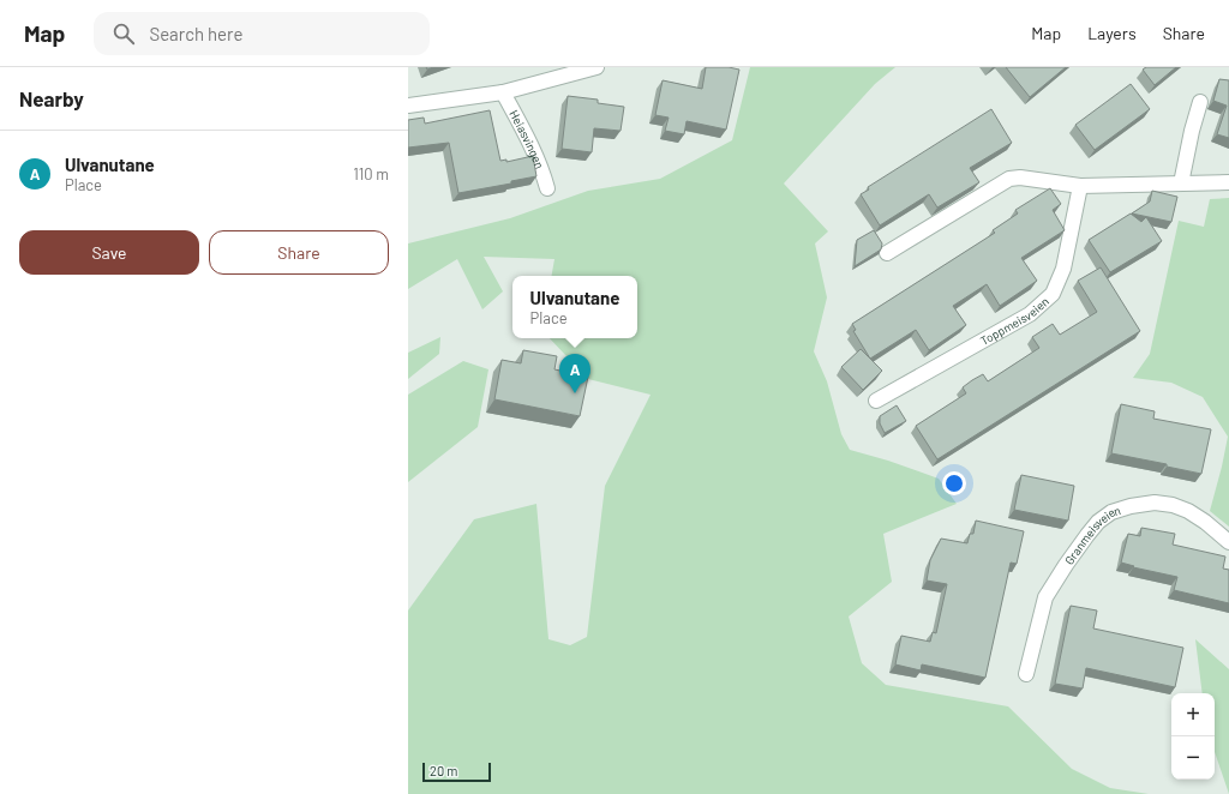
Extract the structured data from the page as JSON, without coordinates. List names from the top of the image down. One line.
{"streets":{"street":["Heiasvingen","Toppmeisveien","Granmeisveien"]},"scale_bar":"20 m","page":{"header":"Map","search":"Search here","nav":["Map","Layers","Share"],"heading":"Nearby","list":[{"mark":"A","name":"Ulvanutane","note":"Place","value":"110 m"}],"buttons":["Save","Share"],"popup":["Ulvanutane","Place"],"pins":"A","map_buttons":["+","−"],"scale":"20 m"}}
